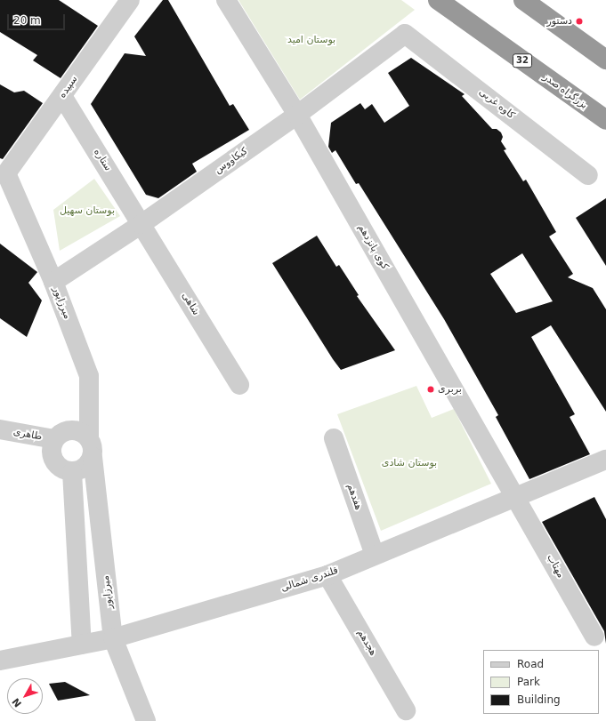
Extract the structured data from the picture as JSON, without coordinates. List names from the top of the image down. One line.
{"streets":{"highway":["32","بزرگراه صدر"],"street":["سپیده","کاوه غربی","ستاره","کیکاووس","کوی پانزدهم","میرزاپور","شاهی","طاهری","هفدهم","مهتاب","قلندری شمالی","هجدهم"]},"crossings":[["سپیده","ستاره"],["سپیده","میرزاپور"],["کاوه غربی","کیکاووس"],["ستاره","کیکاووس"],["ستاره","شاهی"],["کیکاووس","کوی پانزدهم"],["کیکاووس","میرزاپور"],["کیکاووس","شاهی"],["کوی پانزدهم","مهتاب"],["کوی پانزدهم","قلندری شمالی"],["میرزاپور","طاهری"],["میرزاپور","قلندری شمالی"],["هفدهم","قلندری شمالی"],["مهتاب","قلندری شمالی"],["قلندری شمالی","هجدهم"]],"parks":["بوستان امید","بوستان سهیل","بوستان شادی"],"places":["دستور","بربری"],"legend":["Road","Park","Building"],"scale_bar":"20 m","north":"bottom left"}
